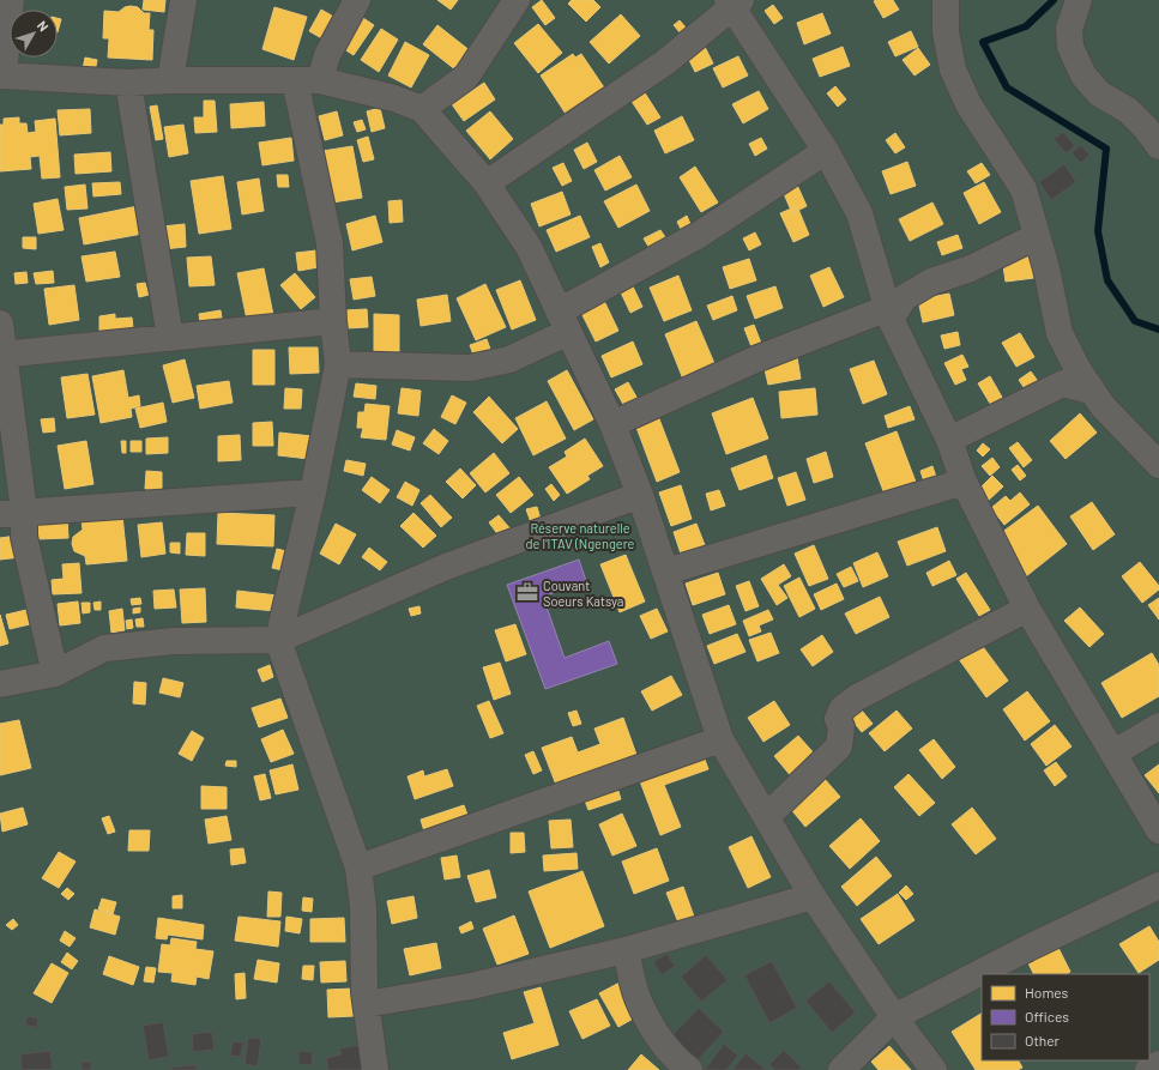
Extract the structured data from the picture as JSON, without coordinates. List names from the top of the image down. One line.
{"parks":["Réserve naturelle de l'ITAV (Ngengere"],"places":{"office":["Couvant Soeurs Katsya"]},"legend":["Homes","Offices","Other"],"north":"top right"}
